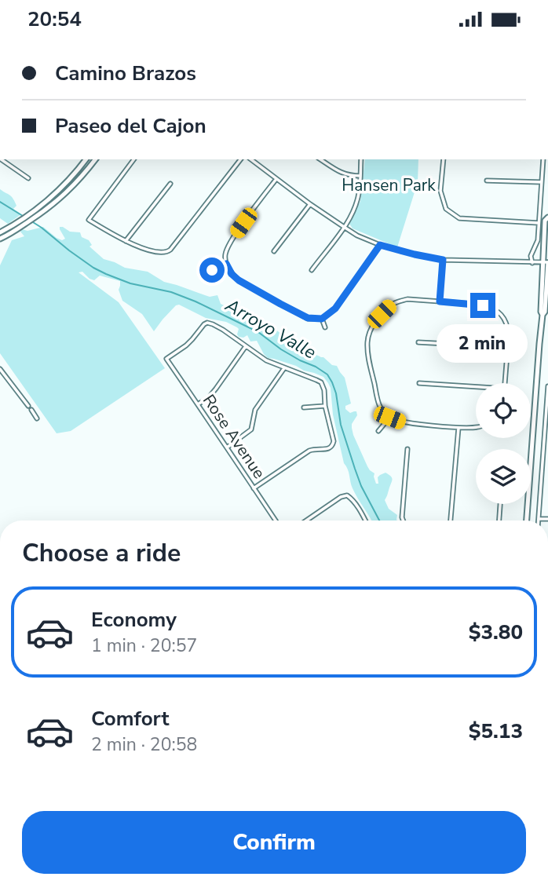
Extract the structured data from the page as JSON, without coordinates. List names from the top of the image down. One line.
{"streets":{"street":["Rose Avenue"]},"water":["Arroyo Valle"],"parks":["Hansen Park"],"page":{"status":"20:54","banner":["Camino Brazos","Paseo del Cajon"],"bubble":"2 min","heading":"Choose a ride","list":[{"name":"Economy","note":"1 min · 20:57","value":"$3.80"},{"name":"Comfort","note":"2 min · 20:58","value":"$5.13"}],"buttons":"Confirm"}}
